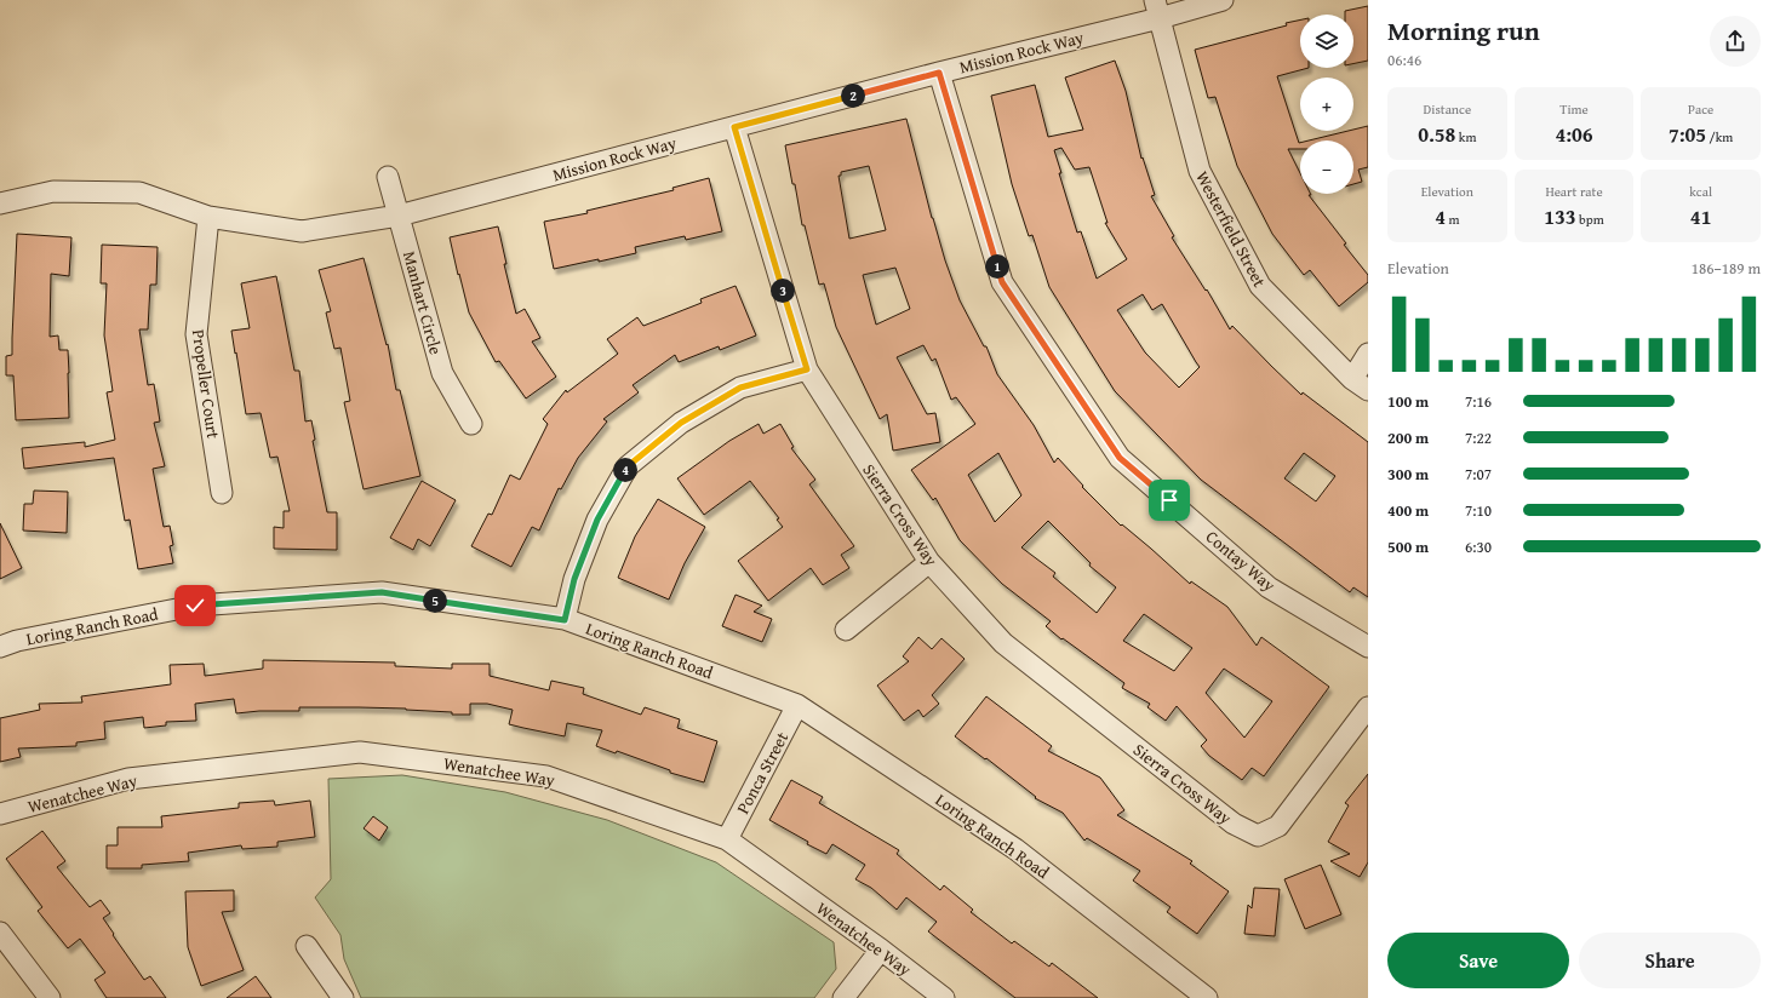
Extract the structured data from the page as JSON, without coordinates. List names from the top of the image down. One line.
{"streets":{"street":["Mission Rock Way","Westerfield Street","Manhart Circle","Propeller Court","Sierra Cross Way","Contay Way","Loring Ranch Road","Wenatchee Way","Ponca Street"]},"crossings":[["Mission Rock Way","Westerfield Street"],["Mission Rock Way","Manhart Circle"],["Mission Rock Way","Propeller Court"],["Mission Rock Way","Sierra Cross Way"],["Mission Rock Way","Contay Way"],["Loring Ranch Road","Ponca Street"],["Wenatchee Way","Ponca Street"]],"page":{"heading":["Morning run","06:46"],"map_buttons":["+","−"],"stats":[["Distance","0.58 km"],["Time","4:06"],["Pace","7:05 /km"],["Elevation","4 m"],["Heart rate","133 bpm"],["kcal","41"]],"pins":["2","1","3","4","5"],"chart":["Elevation","186–189 m"],"list":[{"name":"100 m","note":"7:16"},{"name":"200 m","note":"7:22"},{"name":"300 m","note":"7:07"},{"name":"400 m","note":"7:10"},{"name":"500 m","note":"6:30"}],"buttons":["Save","Share"]}}
